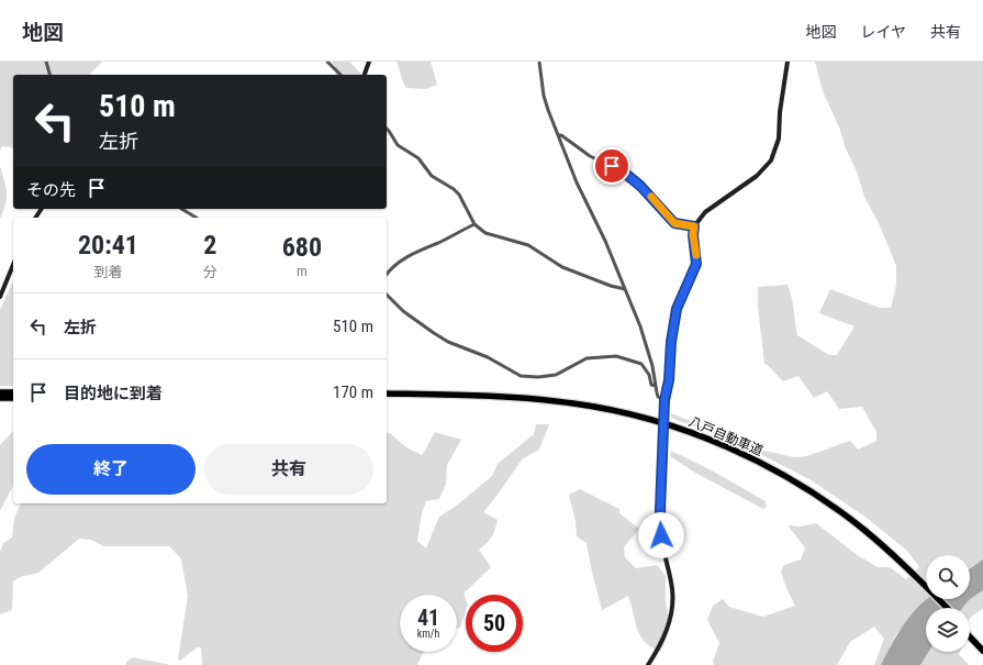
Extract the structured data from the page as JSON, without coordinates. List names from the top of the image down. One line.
{"streets":{"highway":["八戸自動車道"]},"page":{"header":"地図","nav":["地図","レイヤ","共有"],"turn":["510 m","左折"],"then":"その先","eta":["20:41","到着","2","分","680","m"],"list":[{"name":"左折","value":"510 m"},{"name":"目的地に到着","value":"170 m"}],"buttons":["終了","共有"],"speed":"41 km/h","limit":"50"}}
